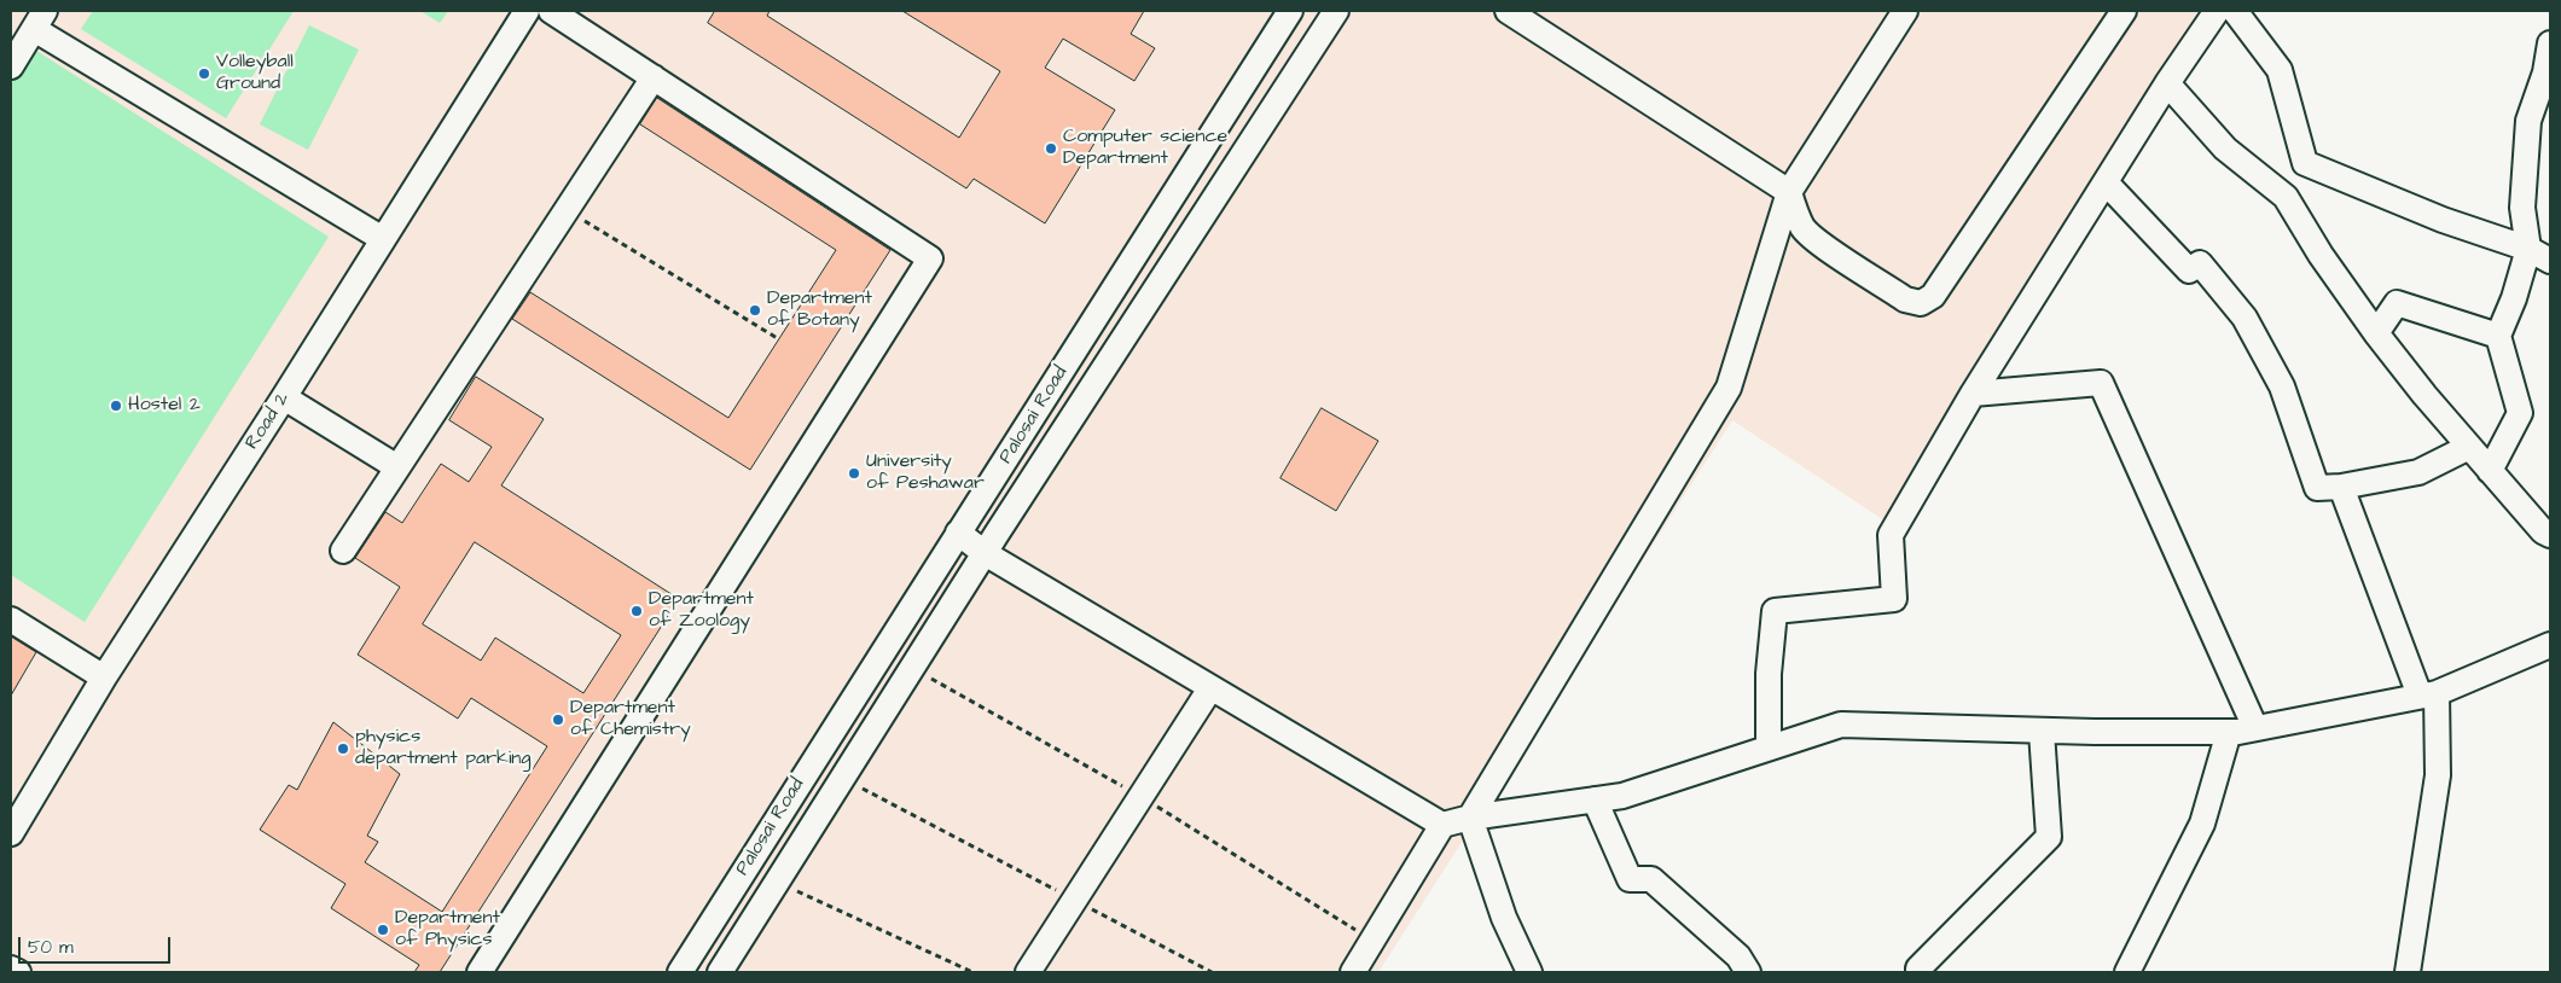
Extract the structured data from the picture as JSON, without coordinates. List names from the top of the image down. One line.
{"streets":{"street":["Palosai Road","Road 2"]},"places":["Volleyball Ground","Computer science Department","Department of Botany","Hostel 2","University of Peshawar","Department of Zoology","Department of Chemistry","physics department parking","Department of Physics"],"scale_bar":"50 m"}
